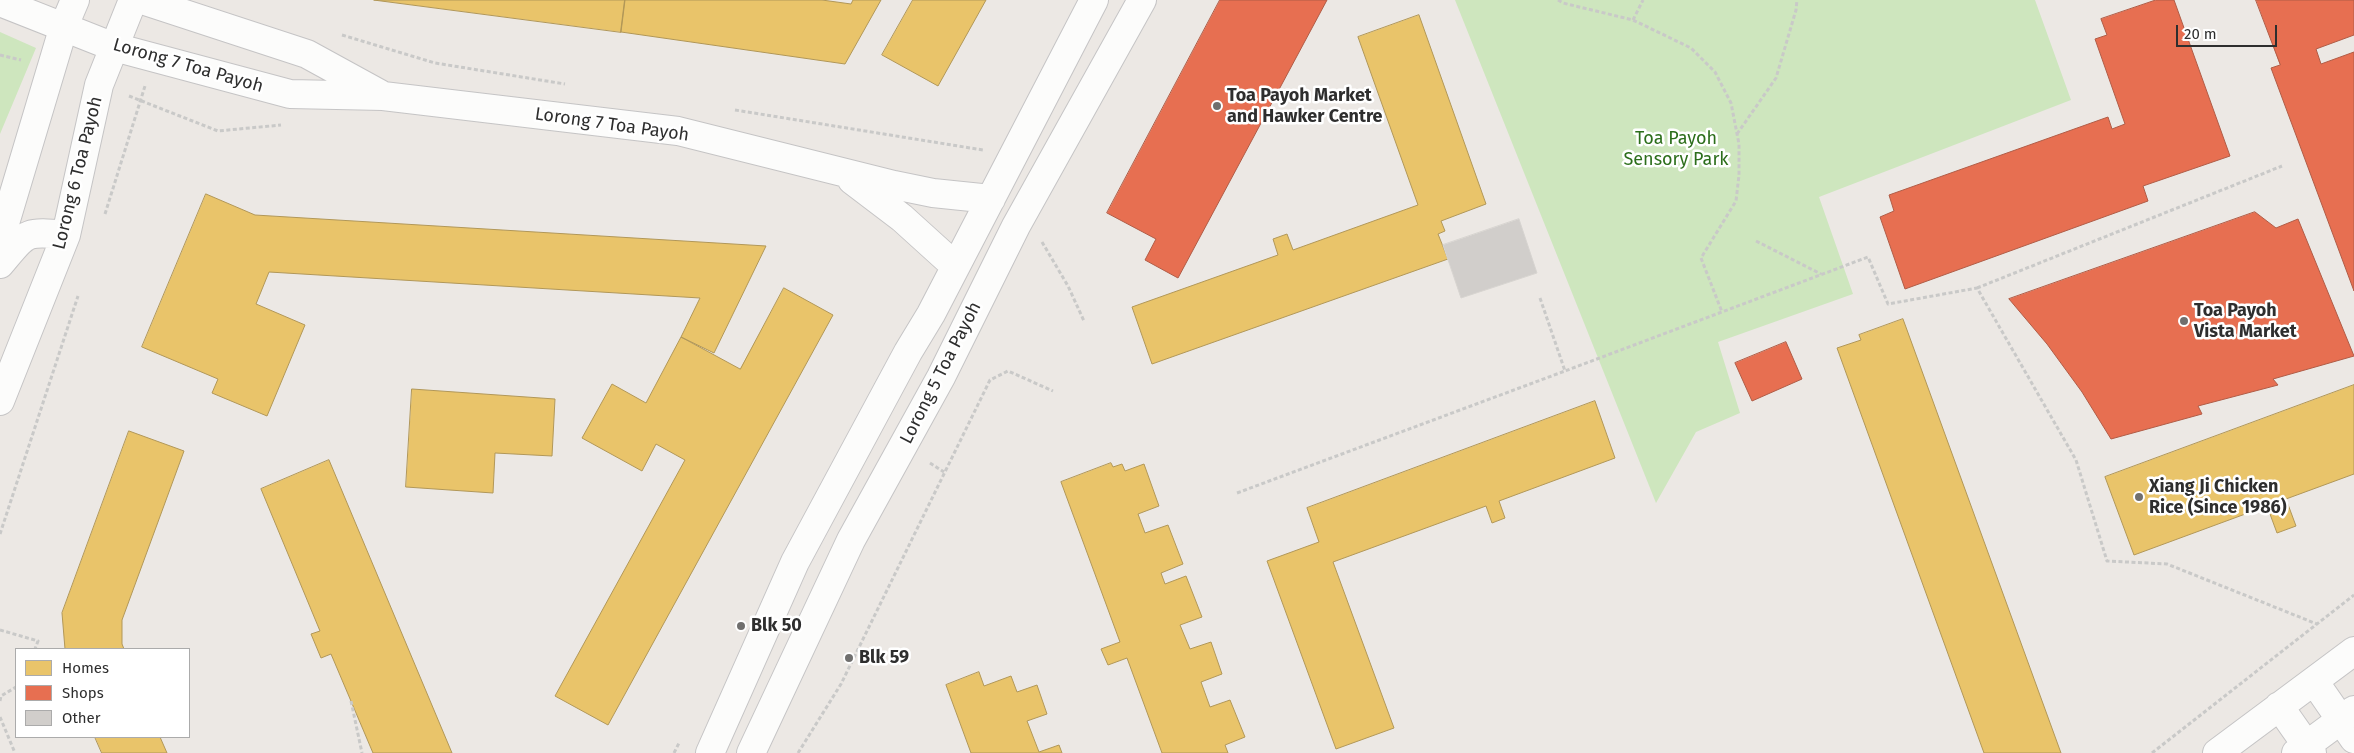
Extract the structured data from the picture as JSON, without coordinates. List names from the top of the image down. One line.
{"streets":{"street":["Lorong 7 Toa Payoh","Lorong 6 Toa Payoh","Lorong 5 Toa Payoh"]},"crossings":[["Lorong 7 Toa Payoh","Lorong 6 Toa Payoh"],["Lorong 7 Toa Payoh","Lorong 5 Toa Payoh"]],"parks":["Toa Payoh Sensory Park"],"places":["Toa Payoh Market and Hawker Centre","Toa Payoh Vista Market","Xiang Ji Chicken Rice (Since 1986)","Blk 50","Blk 59"],"legend":["Homes","Shops","Other"],"scale_bar":"20 m"}
